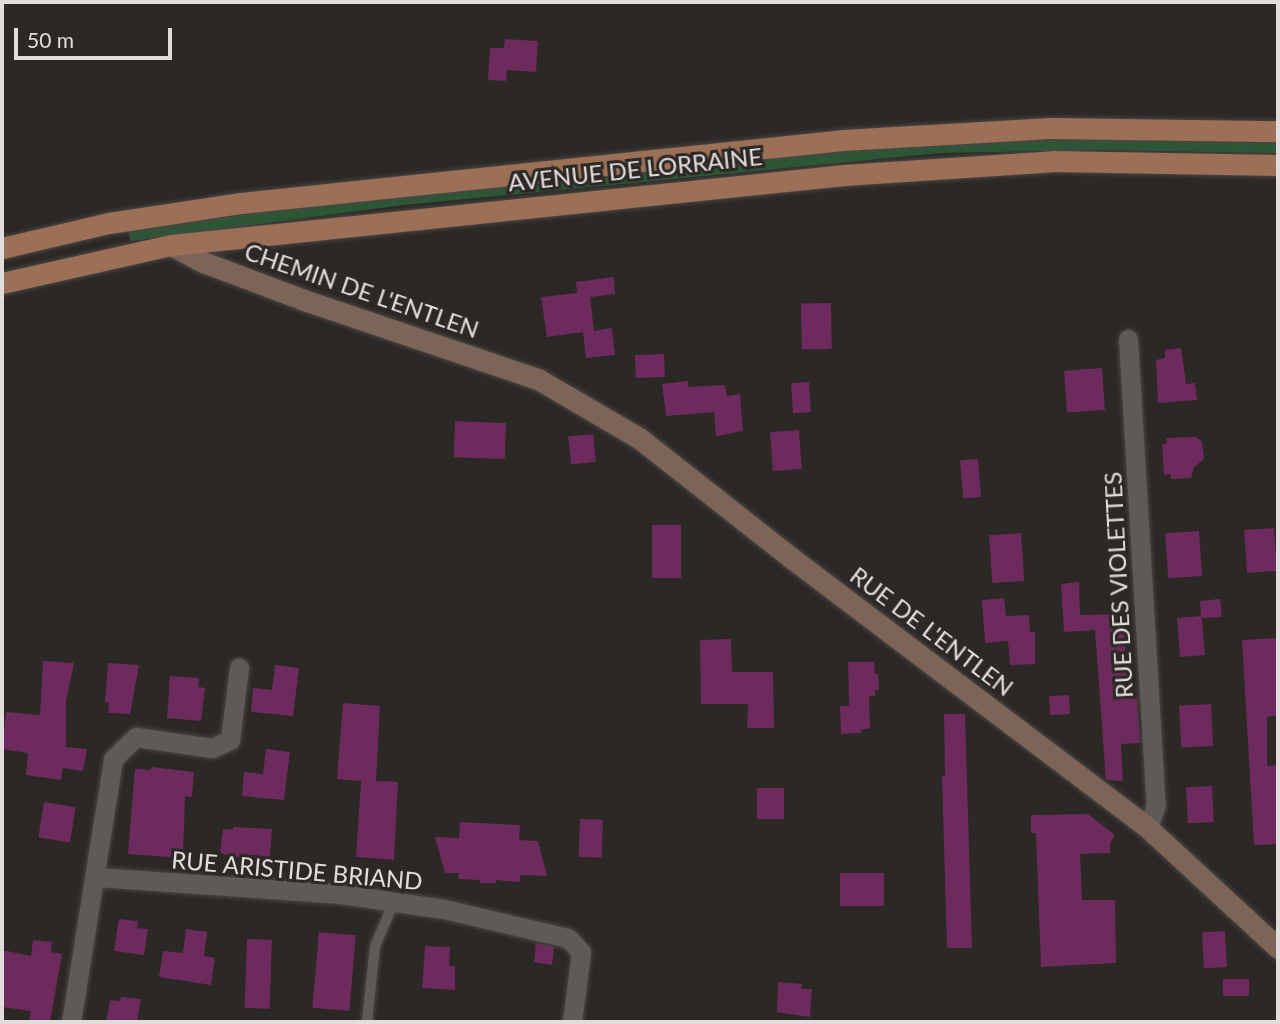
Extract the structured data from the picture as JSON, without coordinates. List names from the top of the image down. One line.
{"streets":{"main road":["AVENUE DE LORRAINE"],"street":["CHEMIN DE L'ENTLEN","RUE DES VIOLETTES","RUE DE L'ENTLEN","RUE ARISTIDE BRIAND"]},"crossings":[["AVENUE DE LORRAINE","CHEMIN DE L'ENTLEN"],["CHEMIN DE L'ENTLEN","RUE DE L'ENTLEN"],["RUE DES VIOLETTES","RUE DE L'ENTLEN"]],"scale_bar":"50 m"}
